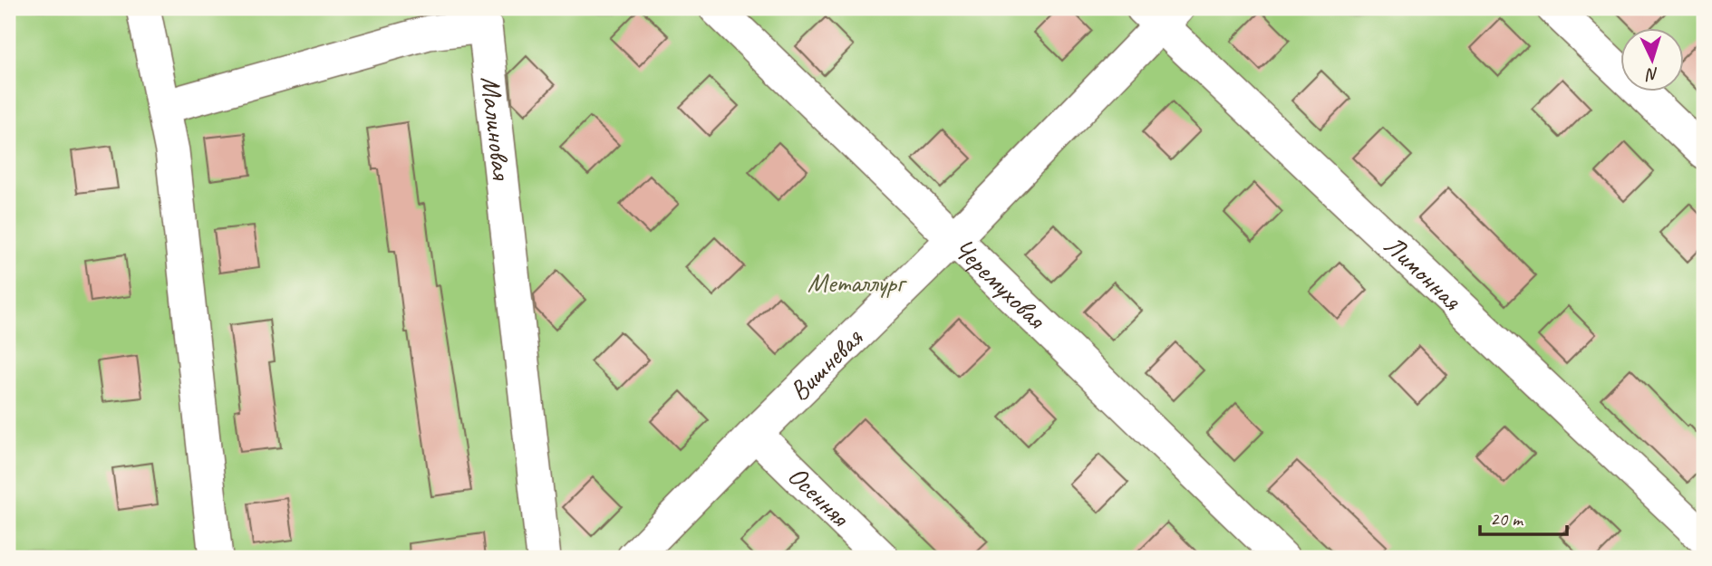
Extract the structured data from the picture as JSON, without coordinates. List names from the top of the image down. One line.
{"streets":{"street":["Малиновая","Лимонная","Черемуховая","Вишневая","Осенняя"]},"crossings":[["Лимонная","Вишневая"],["Черемуховая","Вишневая"],["Вишневая","Осенняя"]],"parks":["Металлург"],"scale_bar":"20 m","north":"bottom"}
